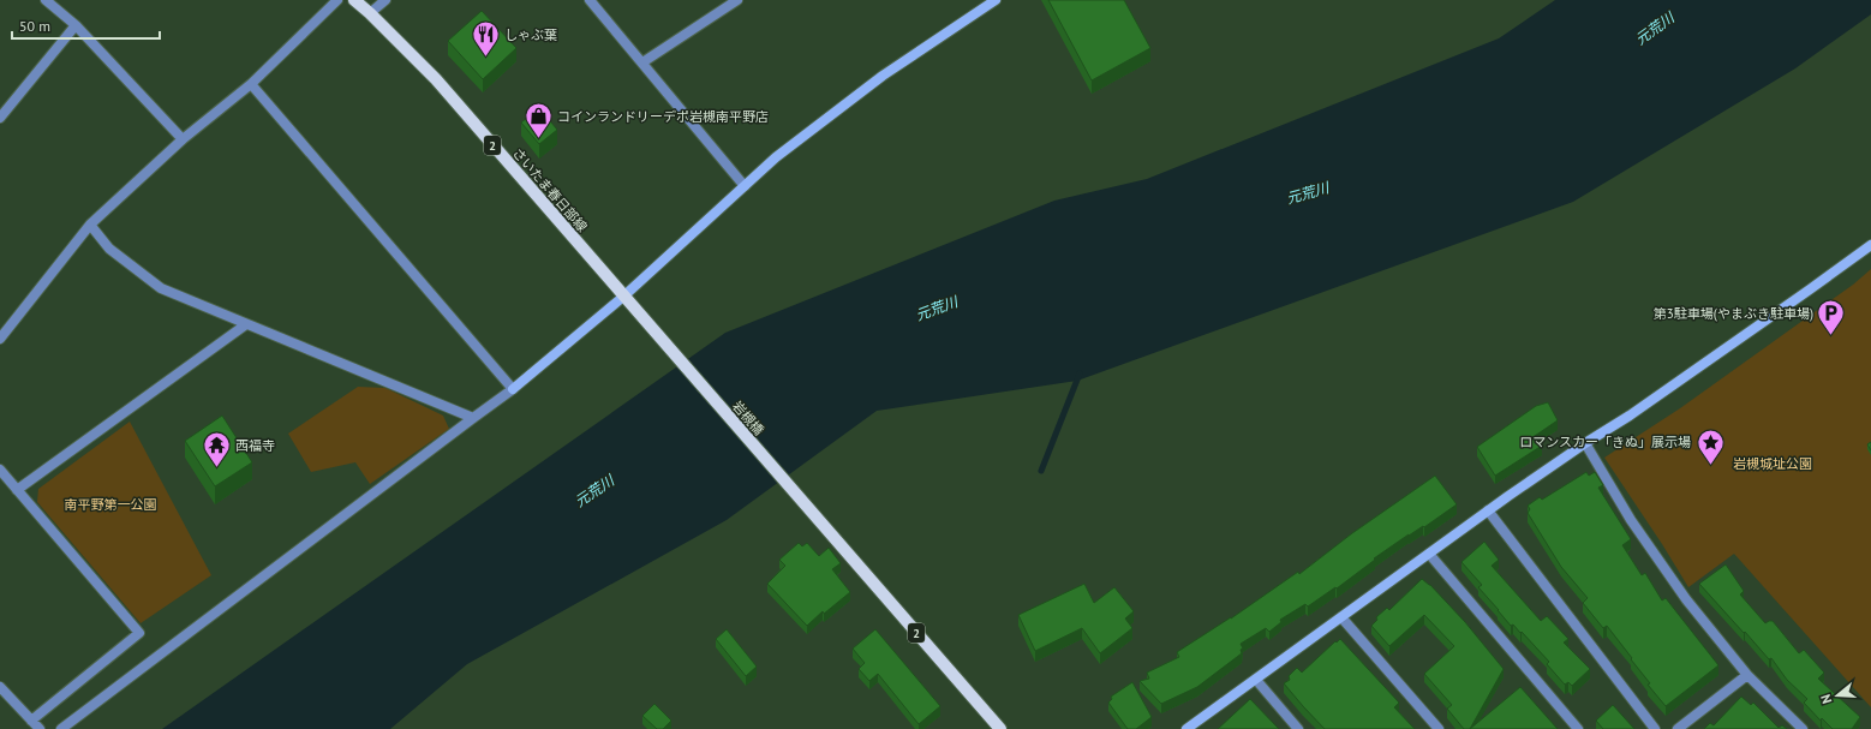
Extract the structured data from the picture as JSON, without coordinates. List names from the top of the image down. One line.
{"streets":{"main road":["2","さいたま春日部線","岩槻橋"]},"crossings":[["さいたま春日部線","岩槻橋"]],"water":["元荒川"],"parks":["岩槻城址公園","南平野第一公園"],"places":{"restaurant":["しゃぶ葉"],"shop":["コインランドリーデポ岩槻南平野店"],"parking":["第3駐車場(やまぶき駐車場)"],"place":["ロマンスカー「きぬ」展示場"],"temple":["西福寺"]},"scale_bar":"50 m","north":"left"}
